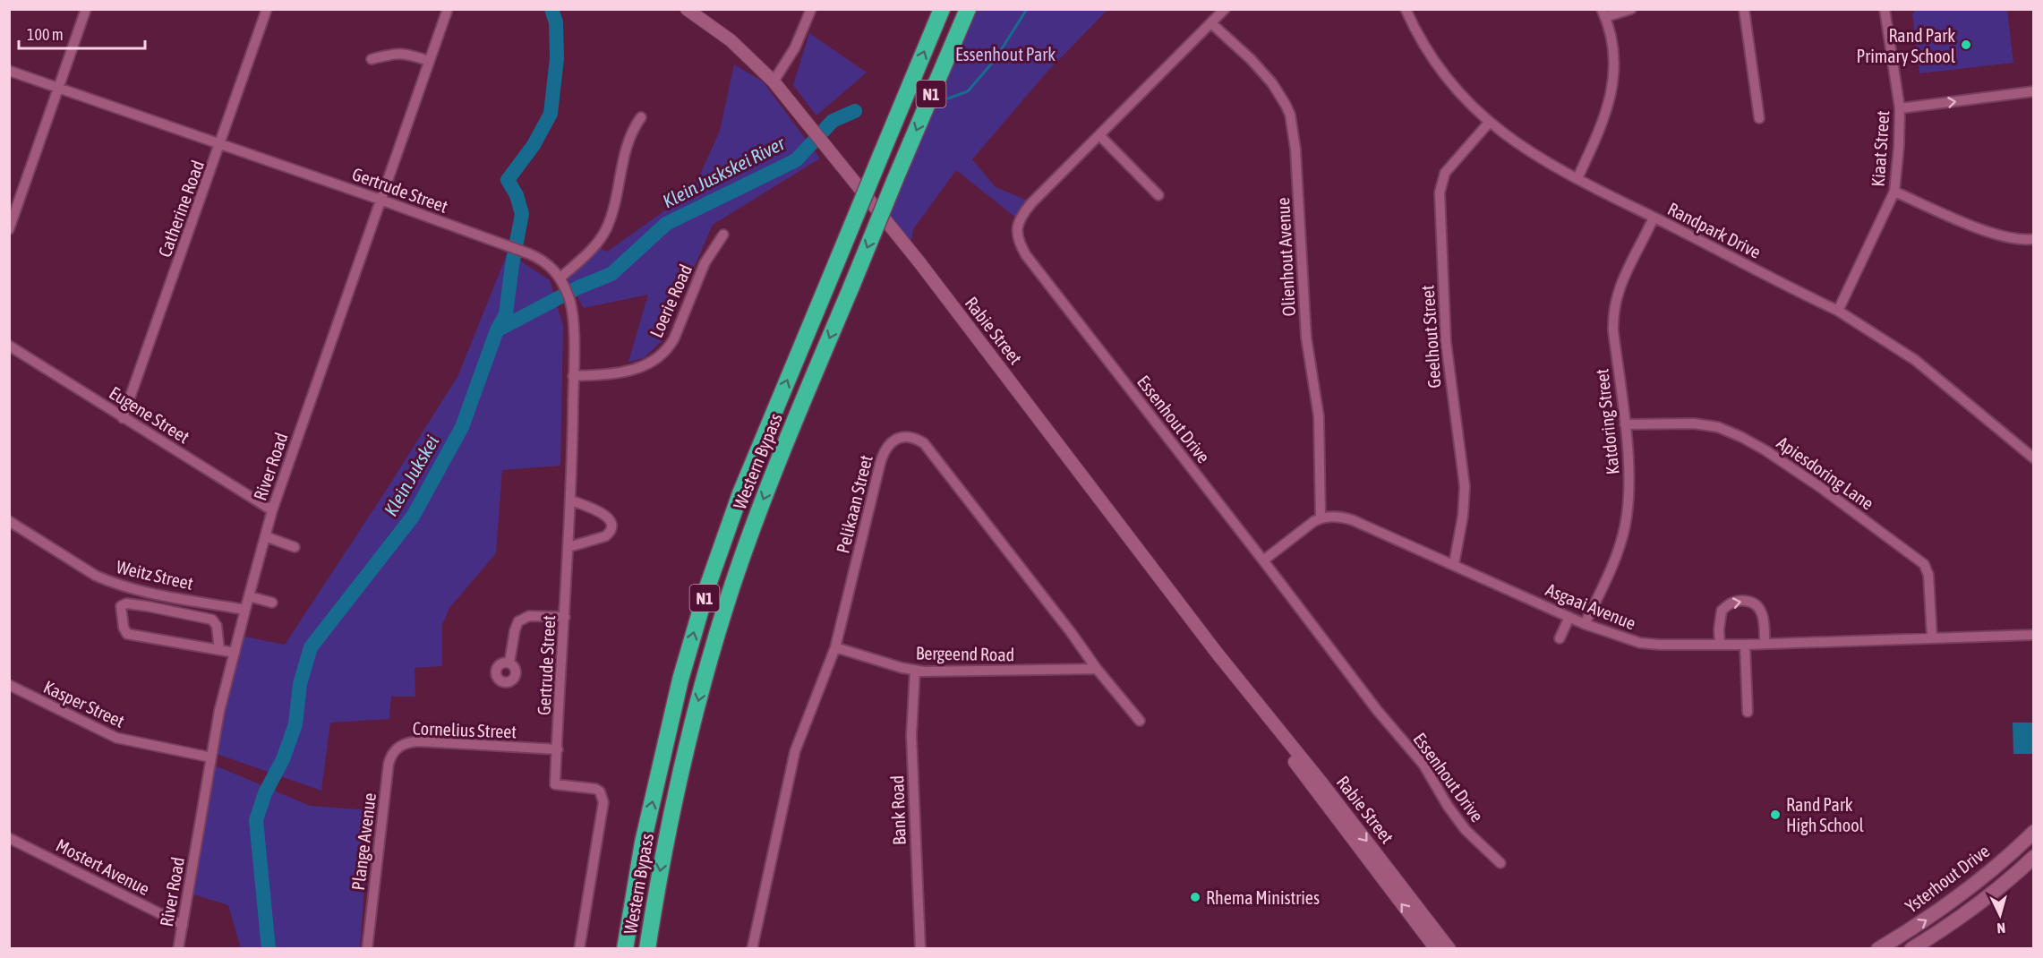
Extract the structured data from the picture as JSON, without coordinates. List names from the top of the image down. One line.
{"streets":{"highway":["N1","Western Bypass"],"main road":["Ysterhout Drive"],"street":["Kiaat Street","Gertrude Street","Catherine Road","Randpark Drive","Olienhout Avenue","Loerie Road","Rabie Street","Geelhout Street","Eugene Street","Essenhout Drive","Katdoring Street","River Road","Apiesdoring Lane","Pelikaan Street","Weitz Street","Asgaai Avenue","Bergeend Road","Kasper Street","Cornelius Street","Bank Road","Plange Avenue","Mostert Avenue"]},"crossings":[["Kiaat Street","Randpark Drive"],["Gertrude Street","Catherine Road"],["Gertrude Street","Loerie Road"],["Gertrude Street","River Road"],["Gertrude Street","Cornelius Street"],["Catherine Road","Eugene Street"],["Randpark Drive","Geelhout Street"],["Randpark Drive","Katdoring Street"],["Olienhout Avenue","Essenhout Drive"],["Olienhout Avenue","Asgaai Avenue"],["Geelhout Street","Asgaai Avenue"],["Eugene Street","River Road"],["Katdoring Street","Apiesdoring Lane"],["Katdoring Street","Asgaai Avenue"],["River Road","Weitz Street"],["River Road","Kasper Street"],["River Road","Mostert Avenue"],["Apiesdoring Lane","Asgaai Avenue"],["Pelikaan Street","Bergeend Road"],["Bergeend Road","Bank Road"],["Cornelius Street","Plange Avenue"]],"water":["Klein Juskskei River","Klein Jukskei"],"parks":["Essenhout Park"],"places":["Rand Park Primary School","Rand Park High School","Rhema Ministries"],"scale_bar":"100 m","north":"bottom"}
